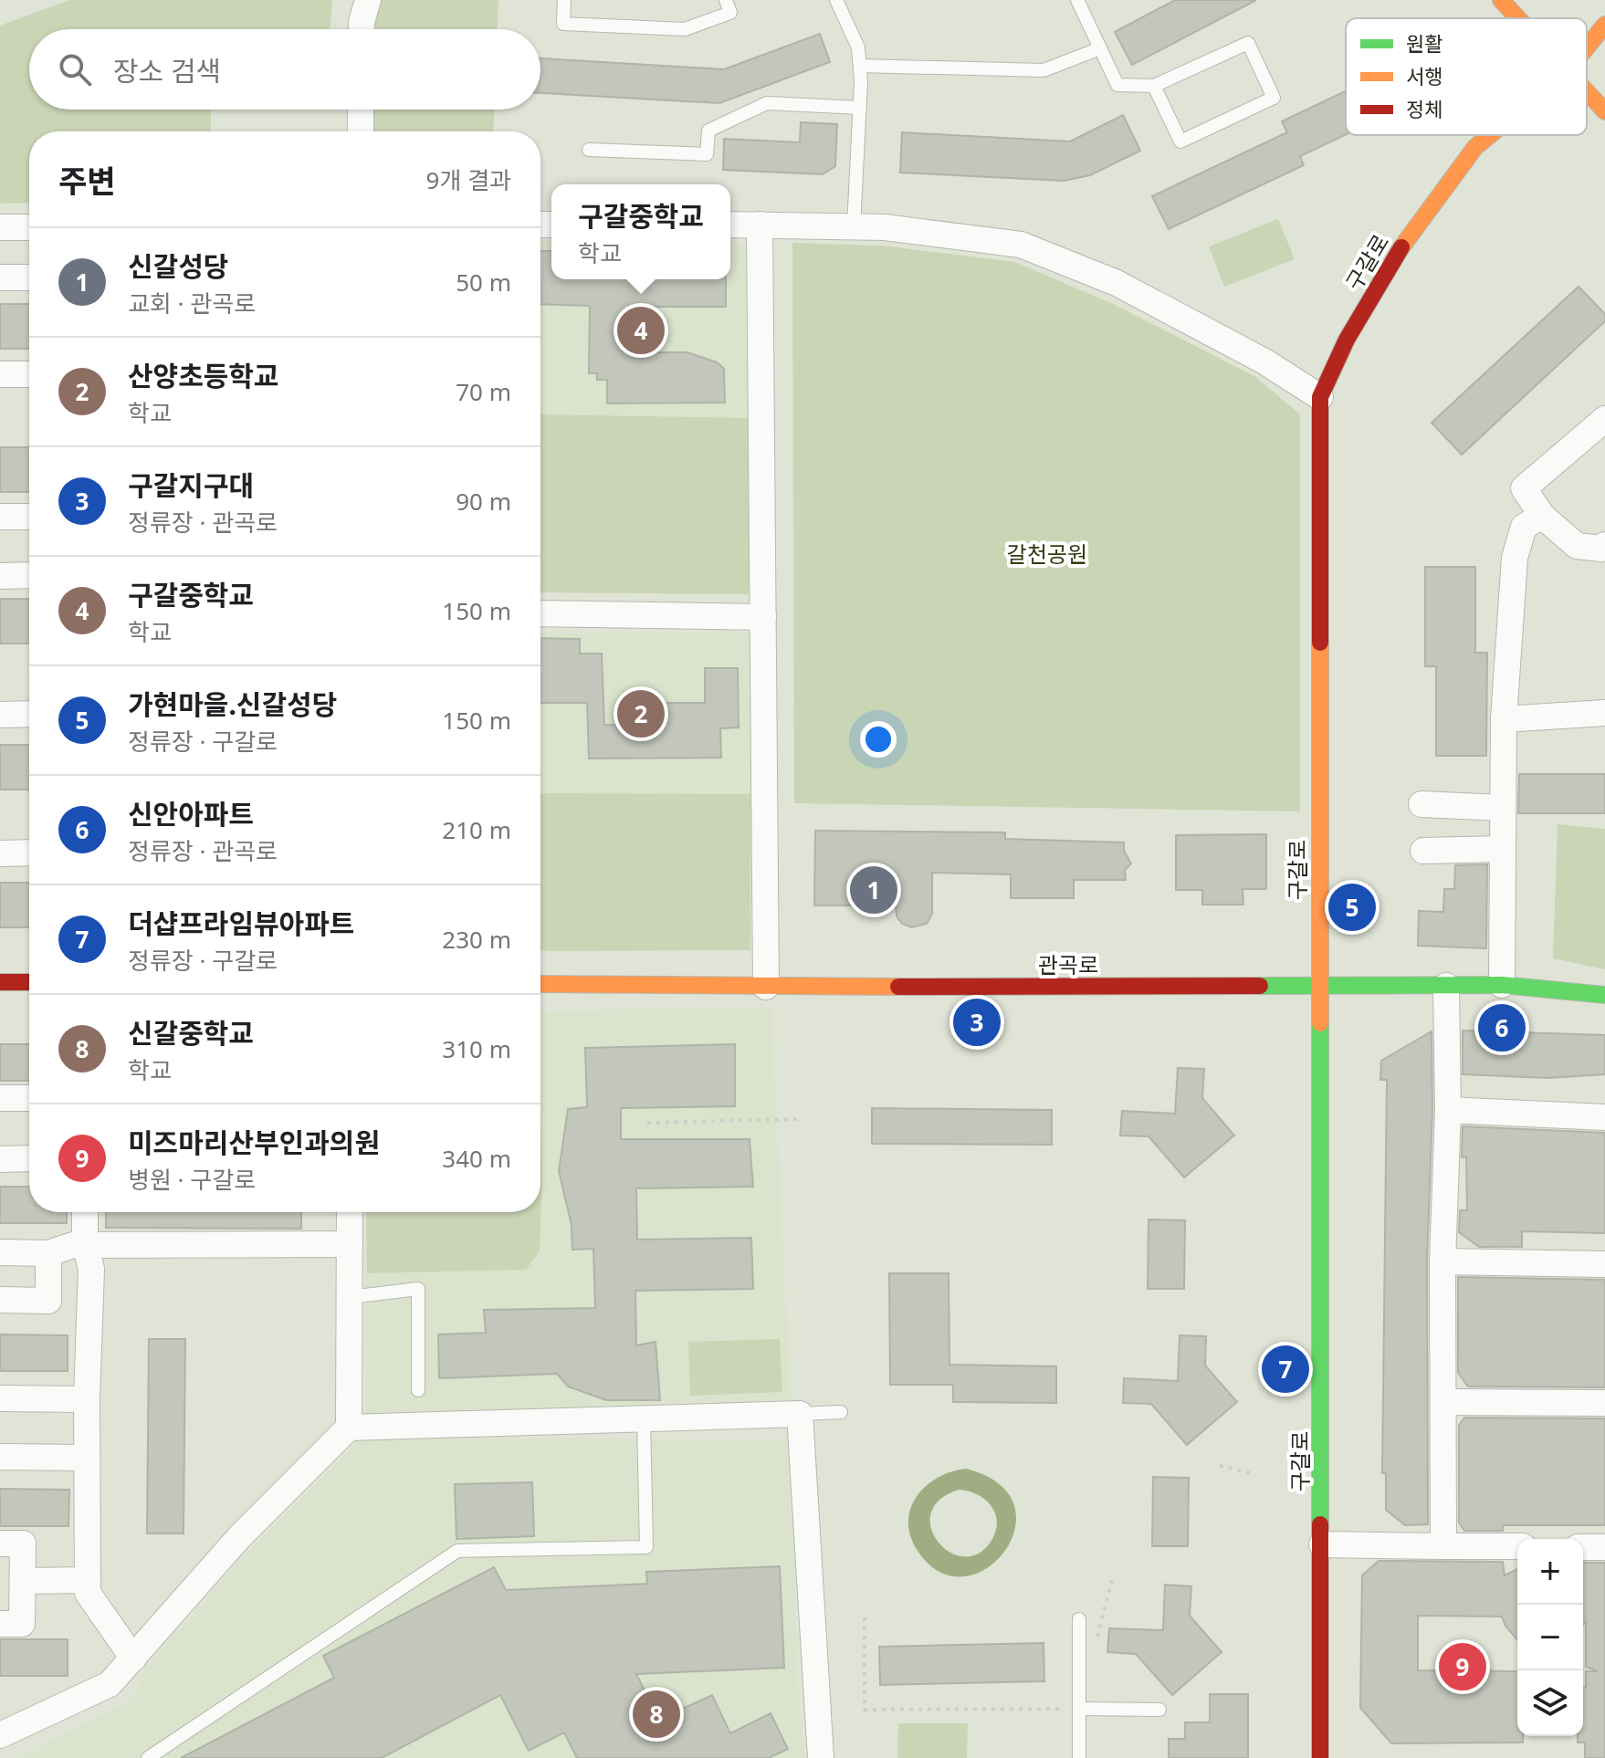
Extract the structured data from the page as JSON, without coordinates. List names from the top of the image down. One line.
{"streets":{"street":["구갈로","관곡로"]},"crossings":[["구갈로","관곡로"]],"parks":["갈천공원"],"legend":["원활","서행","정체"],"page":{"search":"장소 검색","heading":["주변","9개 결과"],"popup":["구갈중학교","학교"],"list":[{"mark":"1","name":"신갈성당","note":"교회 · 관곡로","value":"50 m"},{"mark":"2","name":"산양초등학교","note":"학교","value":"70 m"},{"mark":"3","name":"구갈지구대","note":"정류장 · 관곡로","value":"90 m"},{"mark":"4","name":"구갈중학교","note":"학교","value":"150 m"},{"mark":"5","name":"가현마을.신갈성당","note":"정류장 · 구갈로","value":"150 m"},{"mark":"6","name":"신안아파트","note":"정류장 · 관곡로","value":"210 m"},{"mark":"7","name":"더샵프라임뷰아파트","note":"정류장 · 구갈로","value":"230 m"},{"mark":"8","name":"신갈중학교","note":"학교","value":"310 m"},{"mark":"9","name":"미즈마리산부인과의원","note":"병원 · 구갈로","value":"340 m"}],"pins":["4","2","1","5","3","6","7","9","8"],"map_buttons":["+","−"]}}
